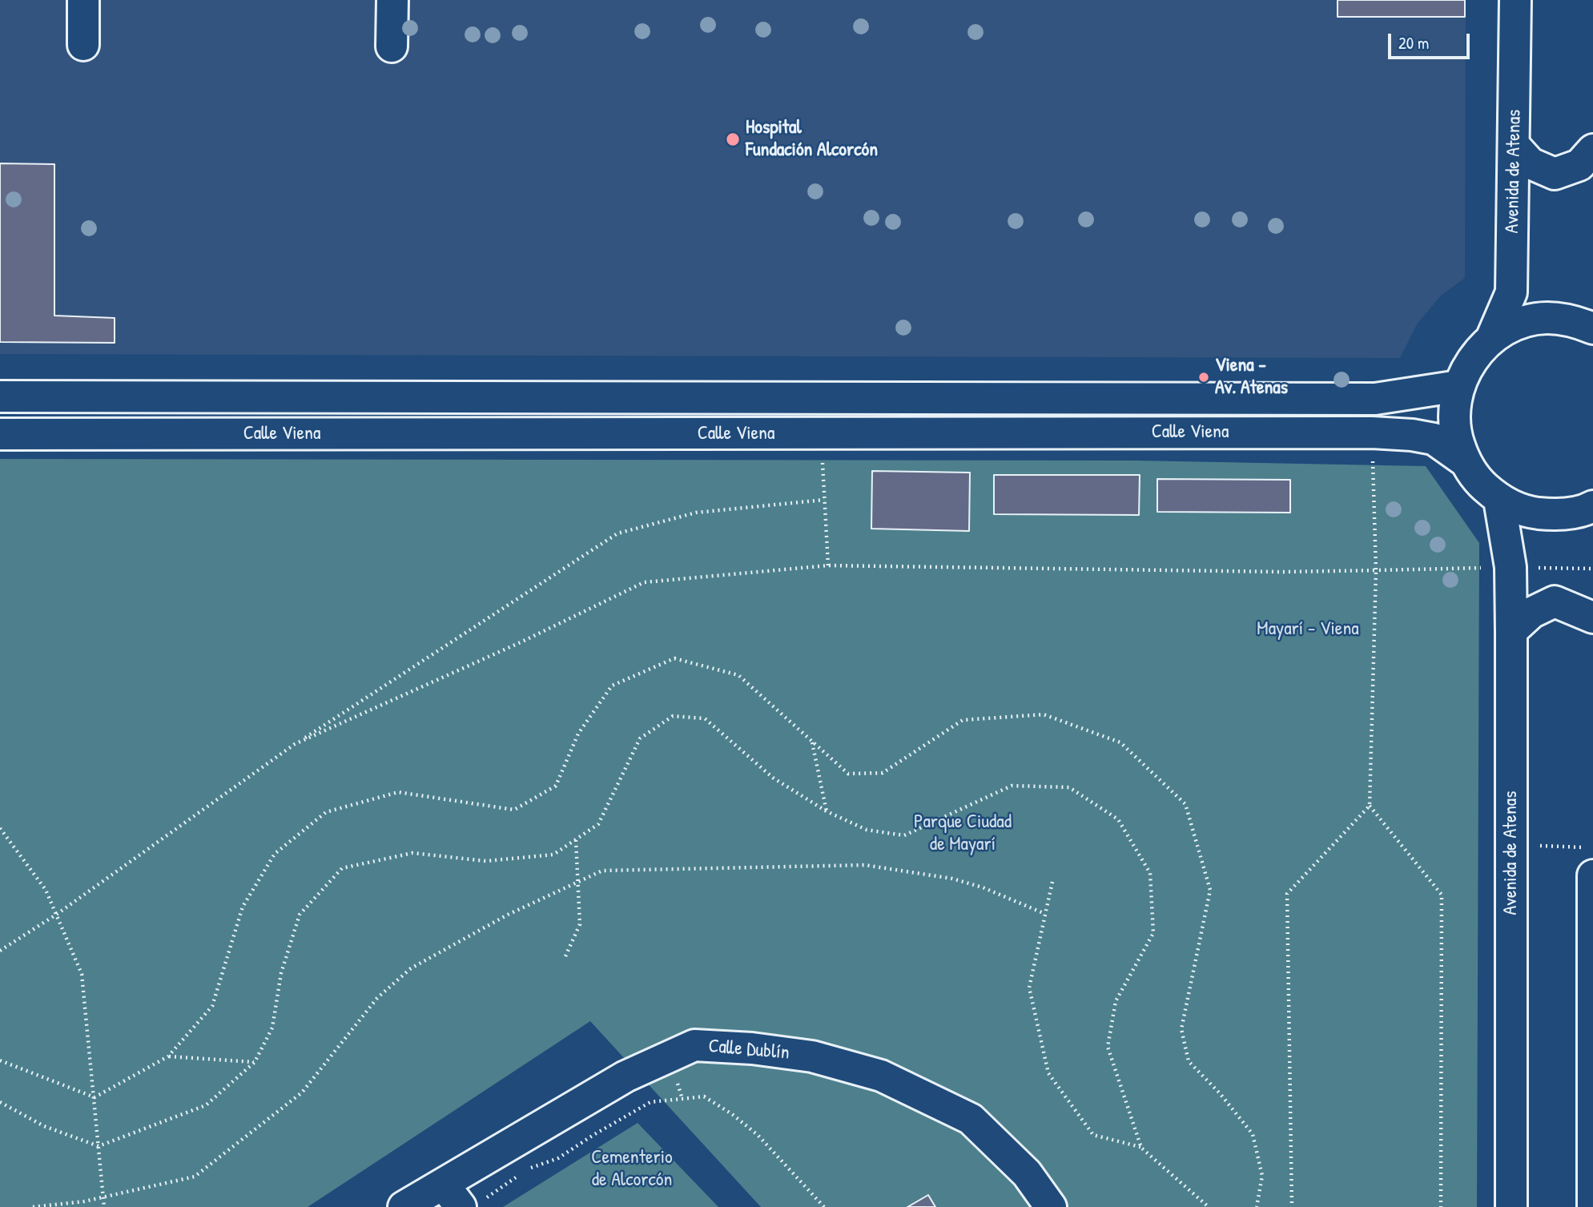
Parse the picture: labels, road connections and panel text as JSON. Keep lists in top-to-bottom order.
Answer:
{
  "streets": {
    "street": ["Avenida de Atenas", "Calle Viena", "Calle Dublín"]
  },
  "parks": ["Mayarí - Viena", "Parque Ciudad de Mayarí", "Cementerio de Alcorcón"],
  "places": ["Hospital Fundación Alcorcón", "Viena - Av. Atenas"],
  "scale_bar": "20 m"
}
